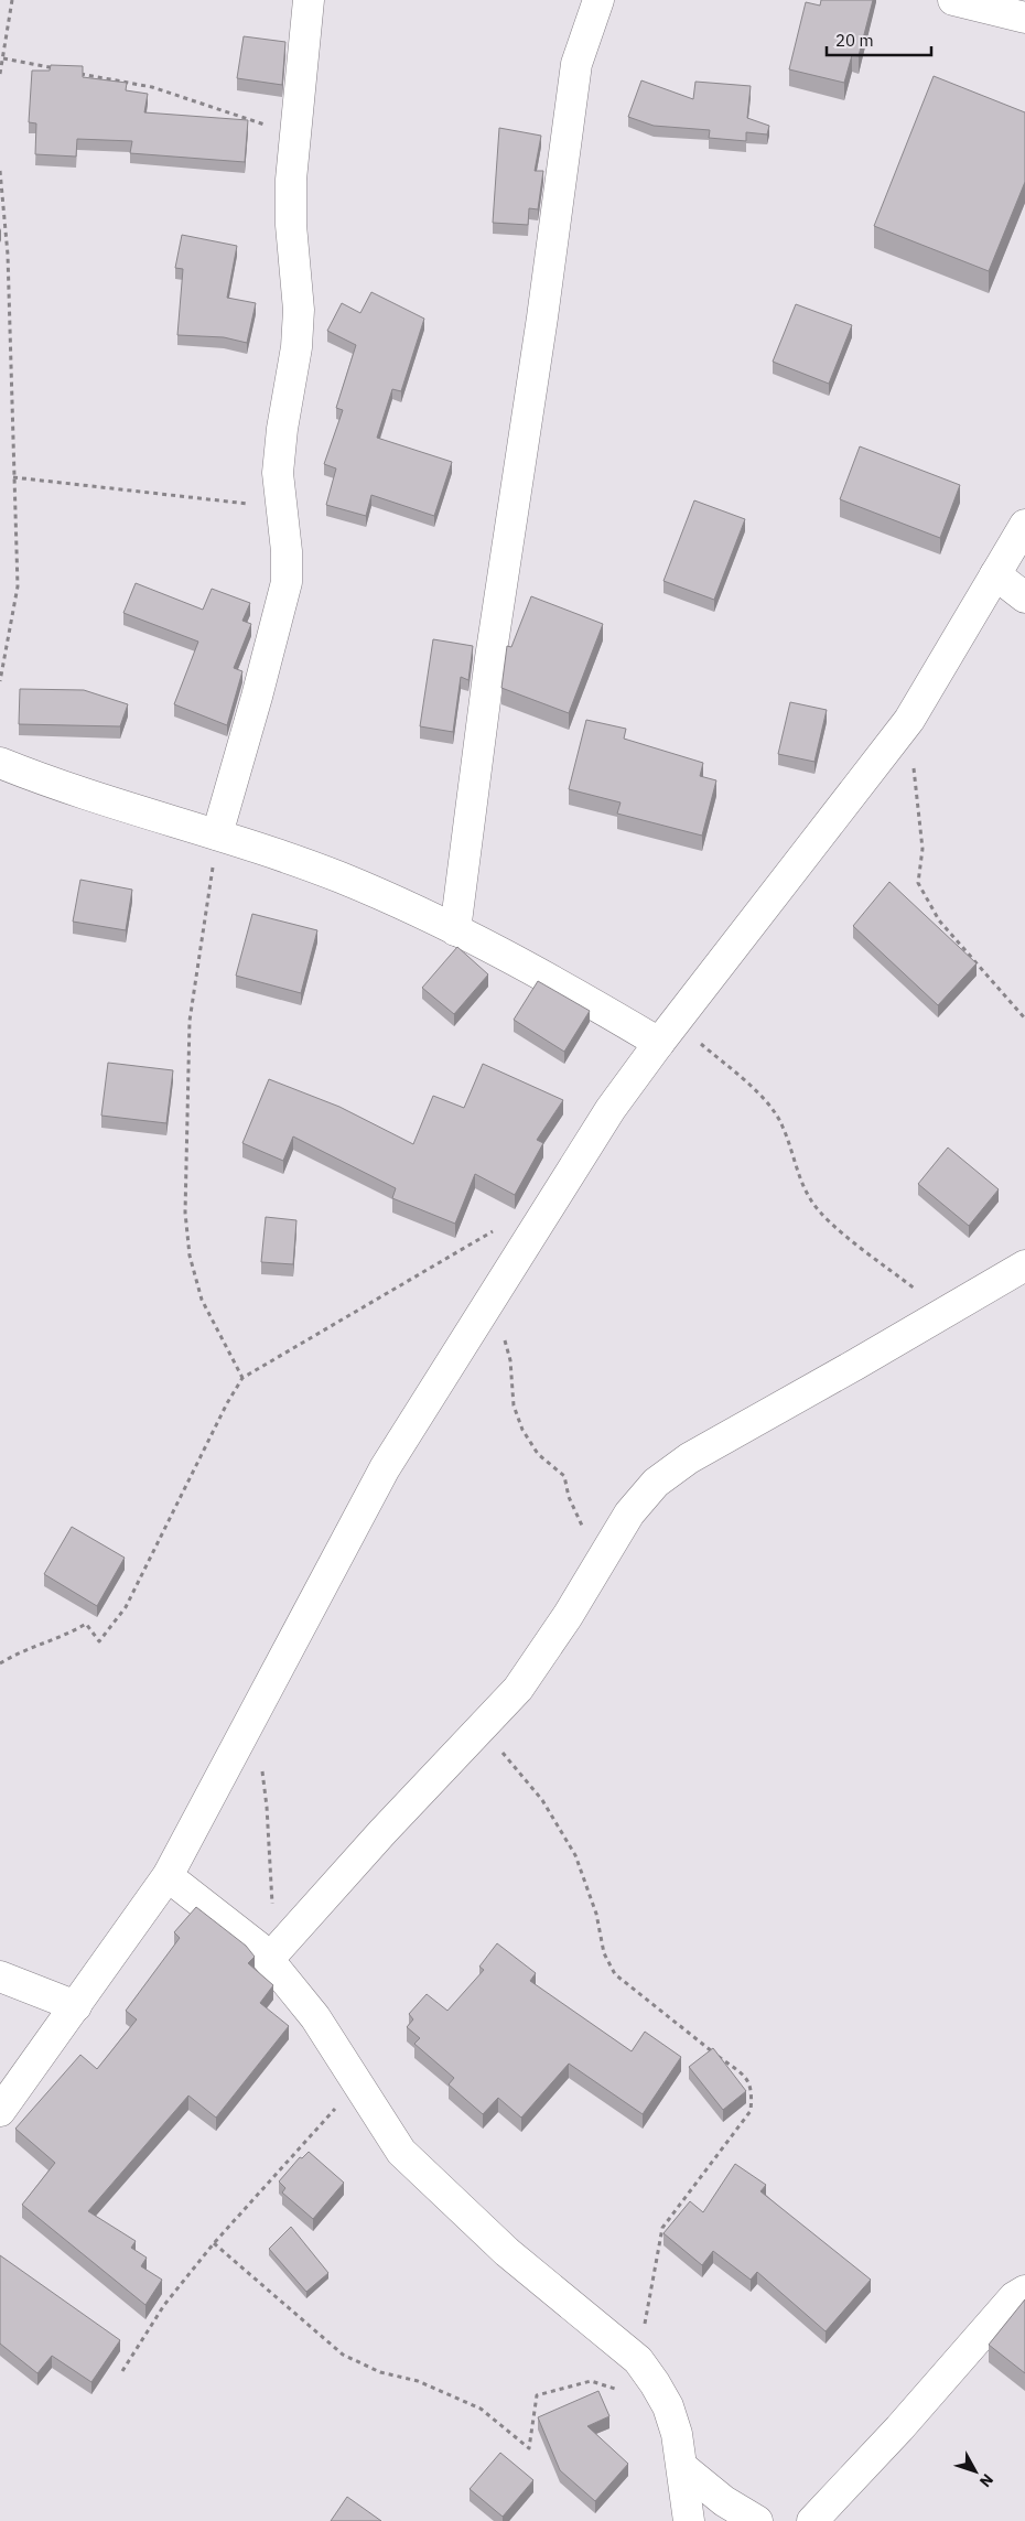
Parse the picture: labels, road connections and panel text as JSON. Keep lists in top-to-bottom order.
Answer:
{
  "scale_bar": "20 m",
  "north": "bottom right"
}
